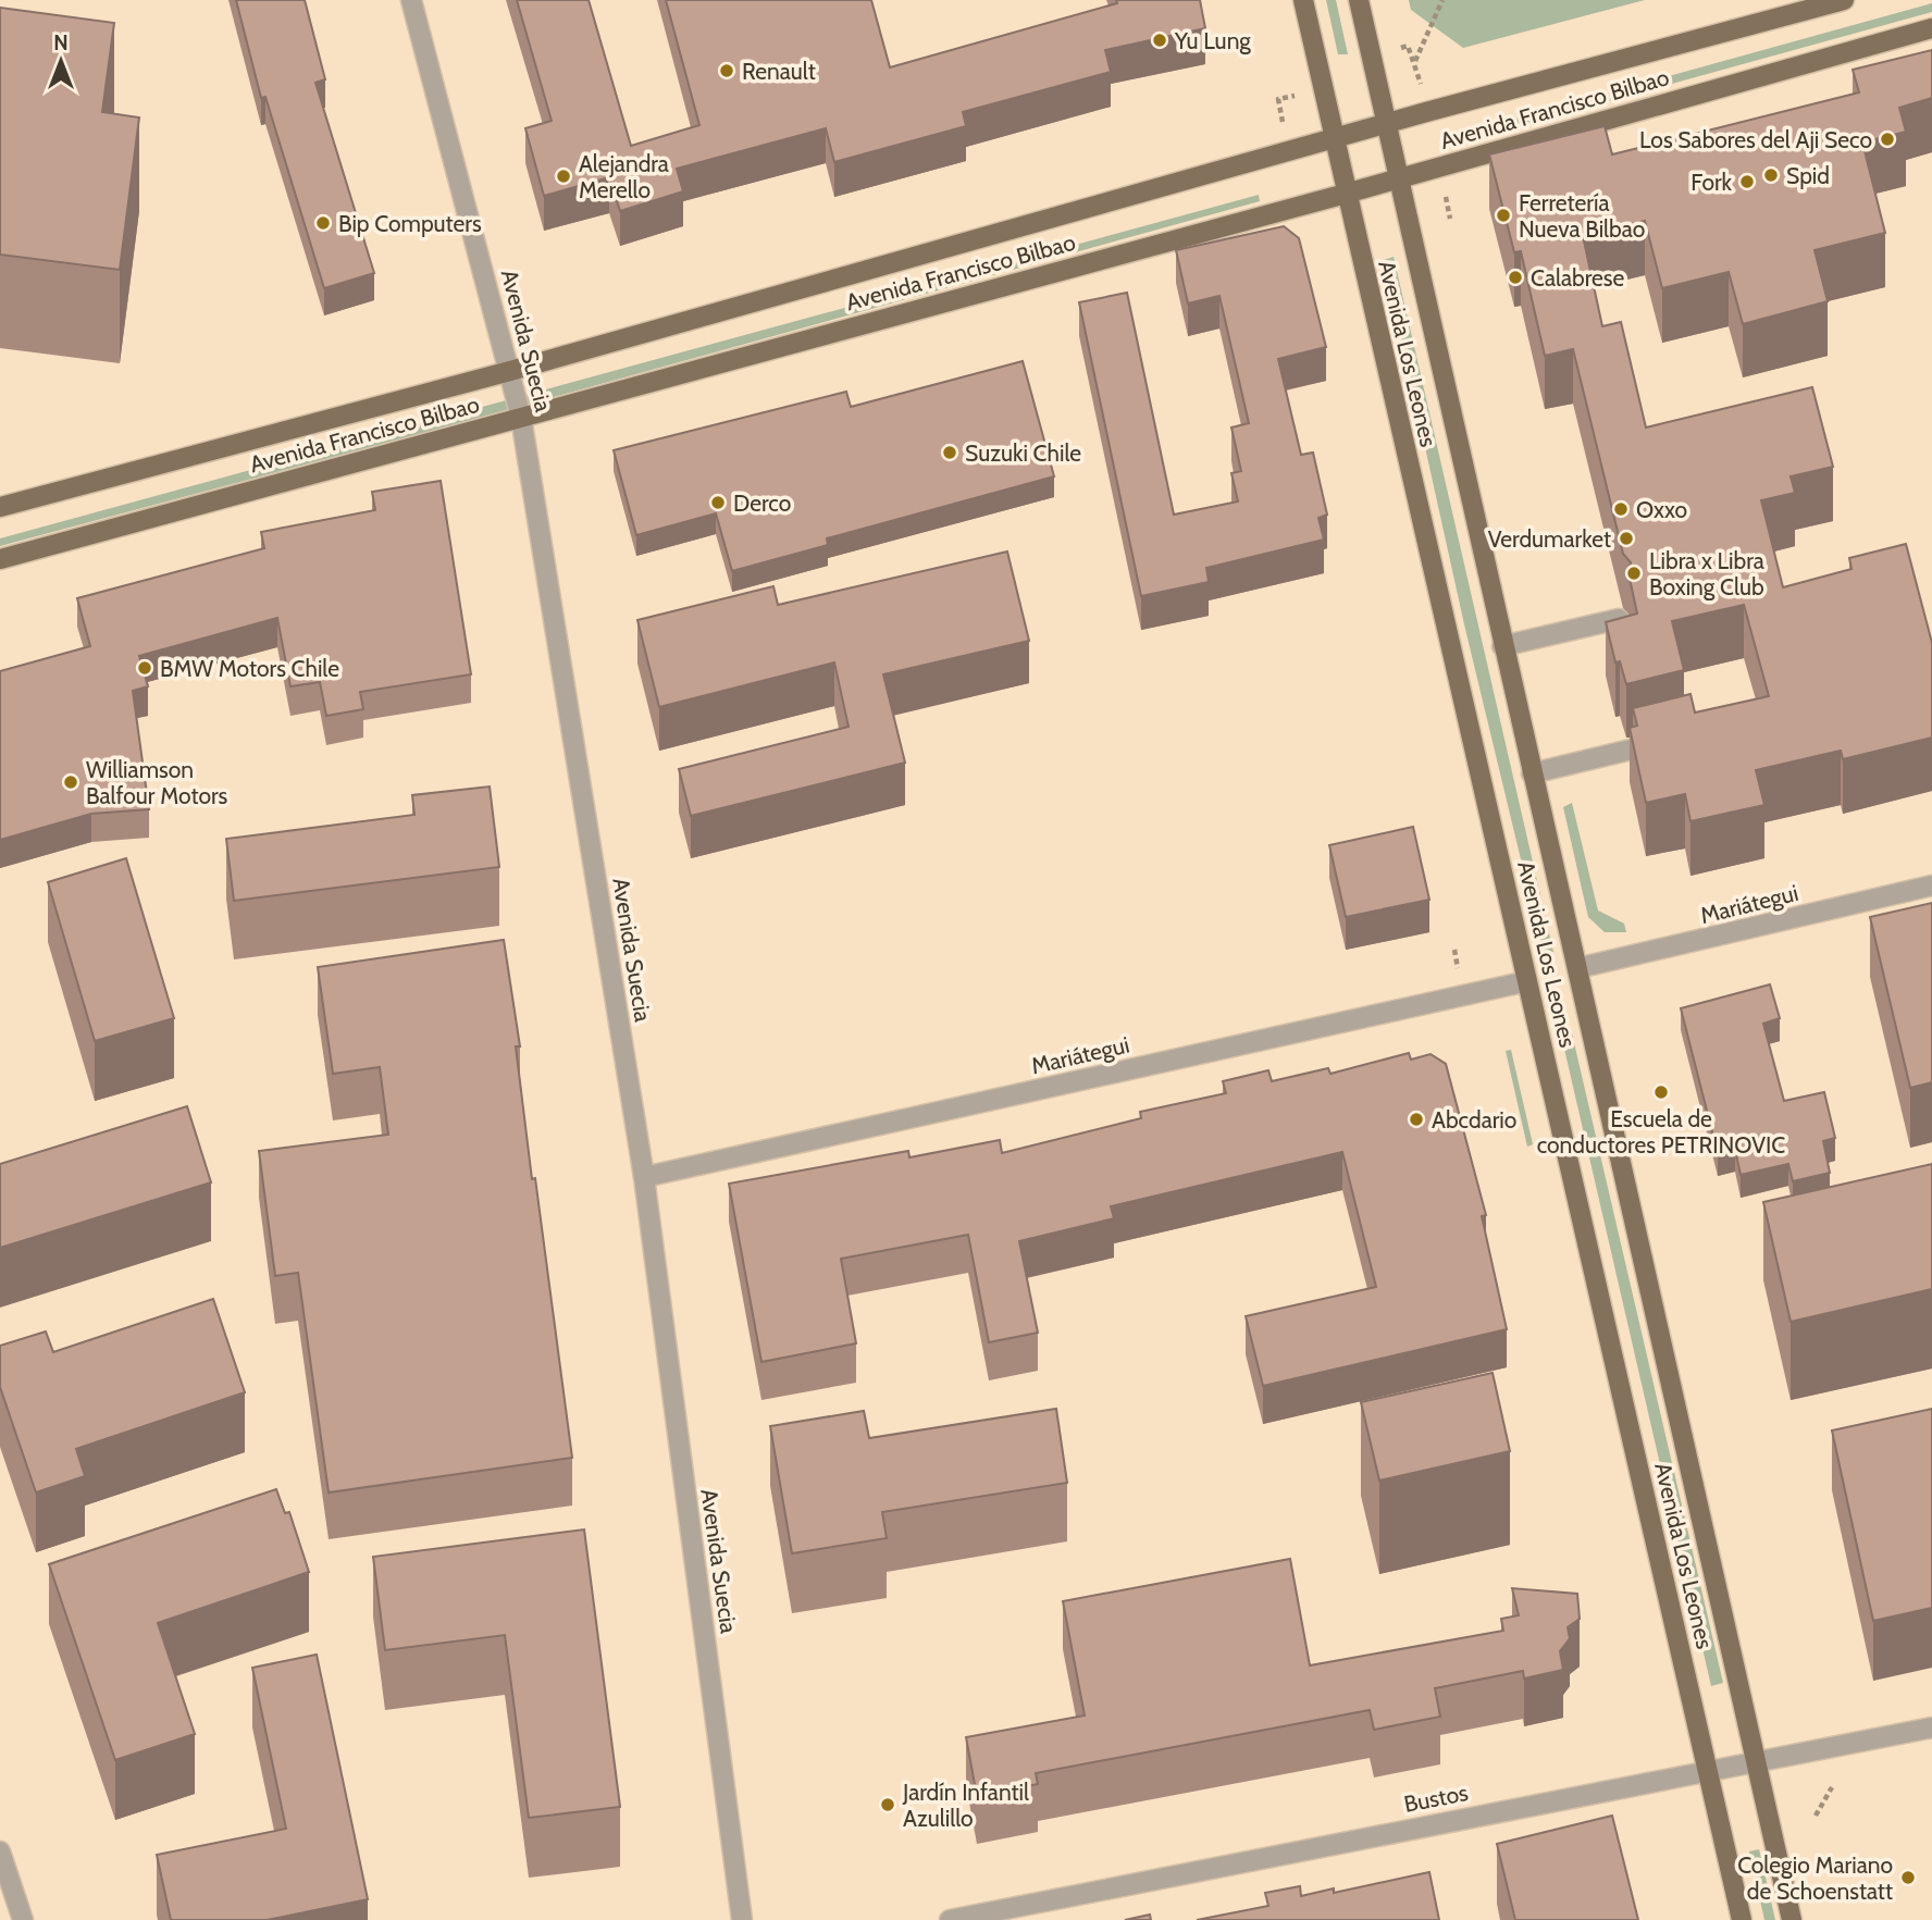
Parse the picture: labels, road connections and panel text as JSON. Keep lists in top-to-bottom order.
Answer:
{
  "streets": {
    "main road": ["Avenida Francisco Bilbao", "Avenida Los Leones"],
    "street": ["Avenida Suecia", "Mariátegui", "Bustos"]
  },
  "crossings": [
    ["Avenida Francisco Bilbao", "Avenida Suecia"],
    ["Avenida Francisco Bilbao", "Avenida Los Leones"],
    ["Avenida Suecia", "Mariátegui"],
    ["Avenida Los Leones", "Mariátegui"],
    ["Avenida Los Leones", "Bustos"]
  ],
  "places": [
    "Yu Lung",
    "Renault",
    "Los Sabores del Aji Seco",
    "Spid",
    "Alejandra Merello",
    "Fork",
    "Ferretería Nueva Bilbao",
    "Bip Computers",
    "Calabrese",
    "Suzuki Chile",
    "Derco",
    "Oxxo",
    "Verdumarket",
    "Libra x Libra Boxing Club",
    "BMW Motors Chile",
    "Williamson Balfour Motors",
    "Escuela de conductores PETRINOVIC",
    "Abcdario",
    "Jardín Infantil Azulillo",
    "Colegio Mariano de Schoenstatt"
  ],
  "north": "top"
}
